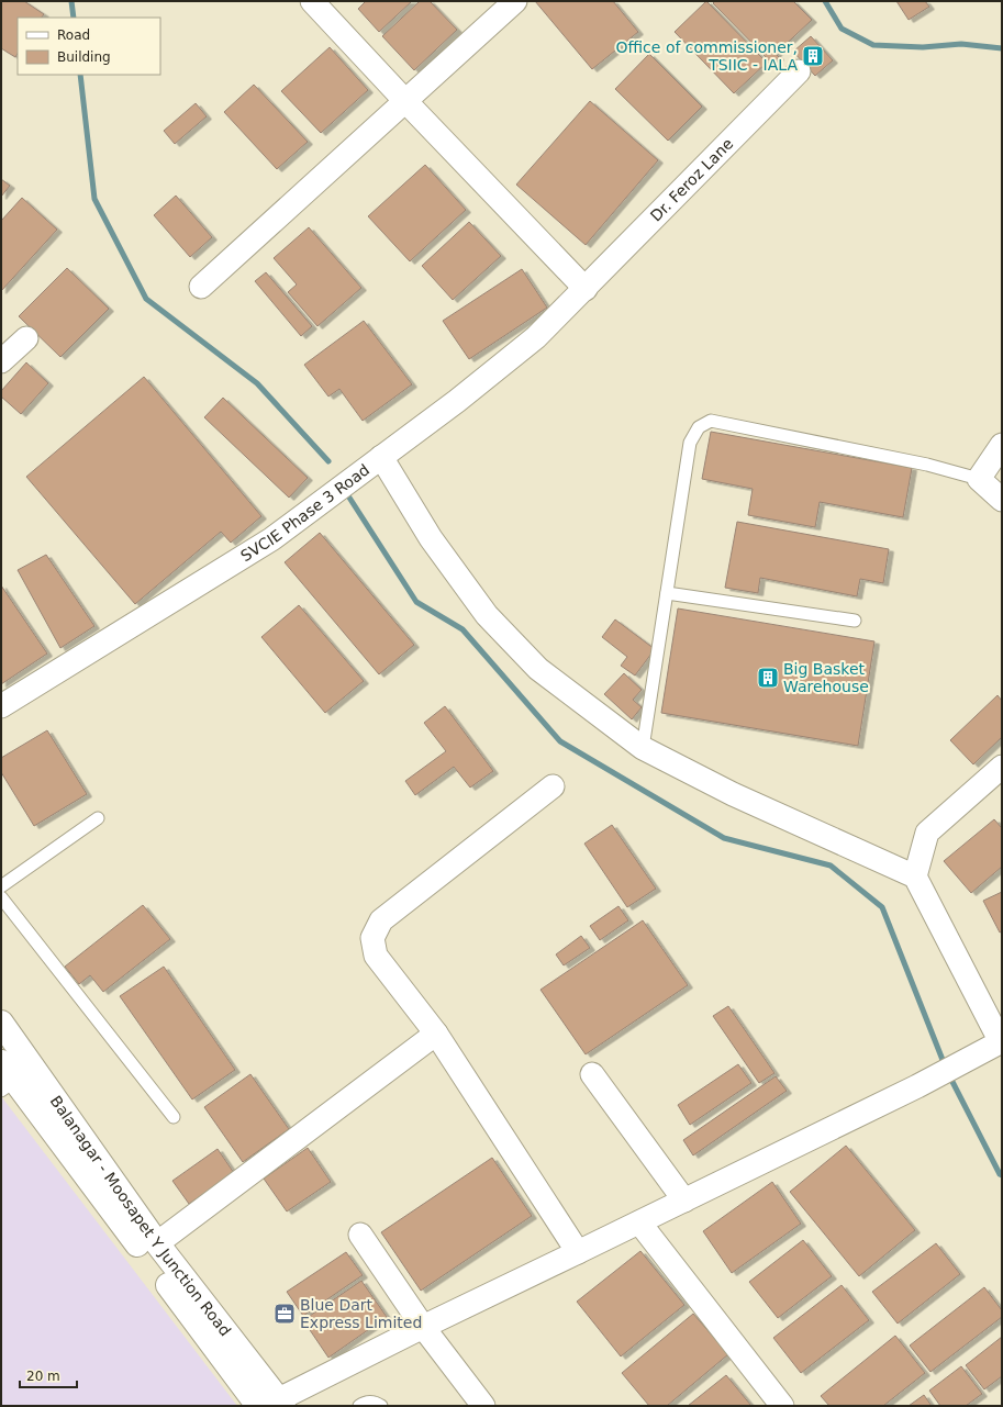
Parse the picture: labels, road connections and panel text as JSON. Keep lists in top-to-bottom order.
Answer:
{
  "streets": {
    "main road": ["Balanagar - Moosapet Y Junction Road"],
    "street": ["Dr. Feroz Lane", "SVCIE Phase 3 Road"]
  },
  "crossings": [
    ["Dr. Feroz Lane", "SVCIE Phase 3 Road"]
  ],
  "places": {
    "building": ["Office of commissioner, TSIIC - IALA", "Big Basket Warehouse"],
    "office": ["Blue Dart Express Limited"]
  },
  "legend": ["Road", "Building"],
  "scale_bar": "20 m"
}
